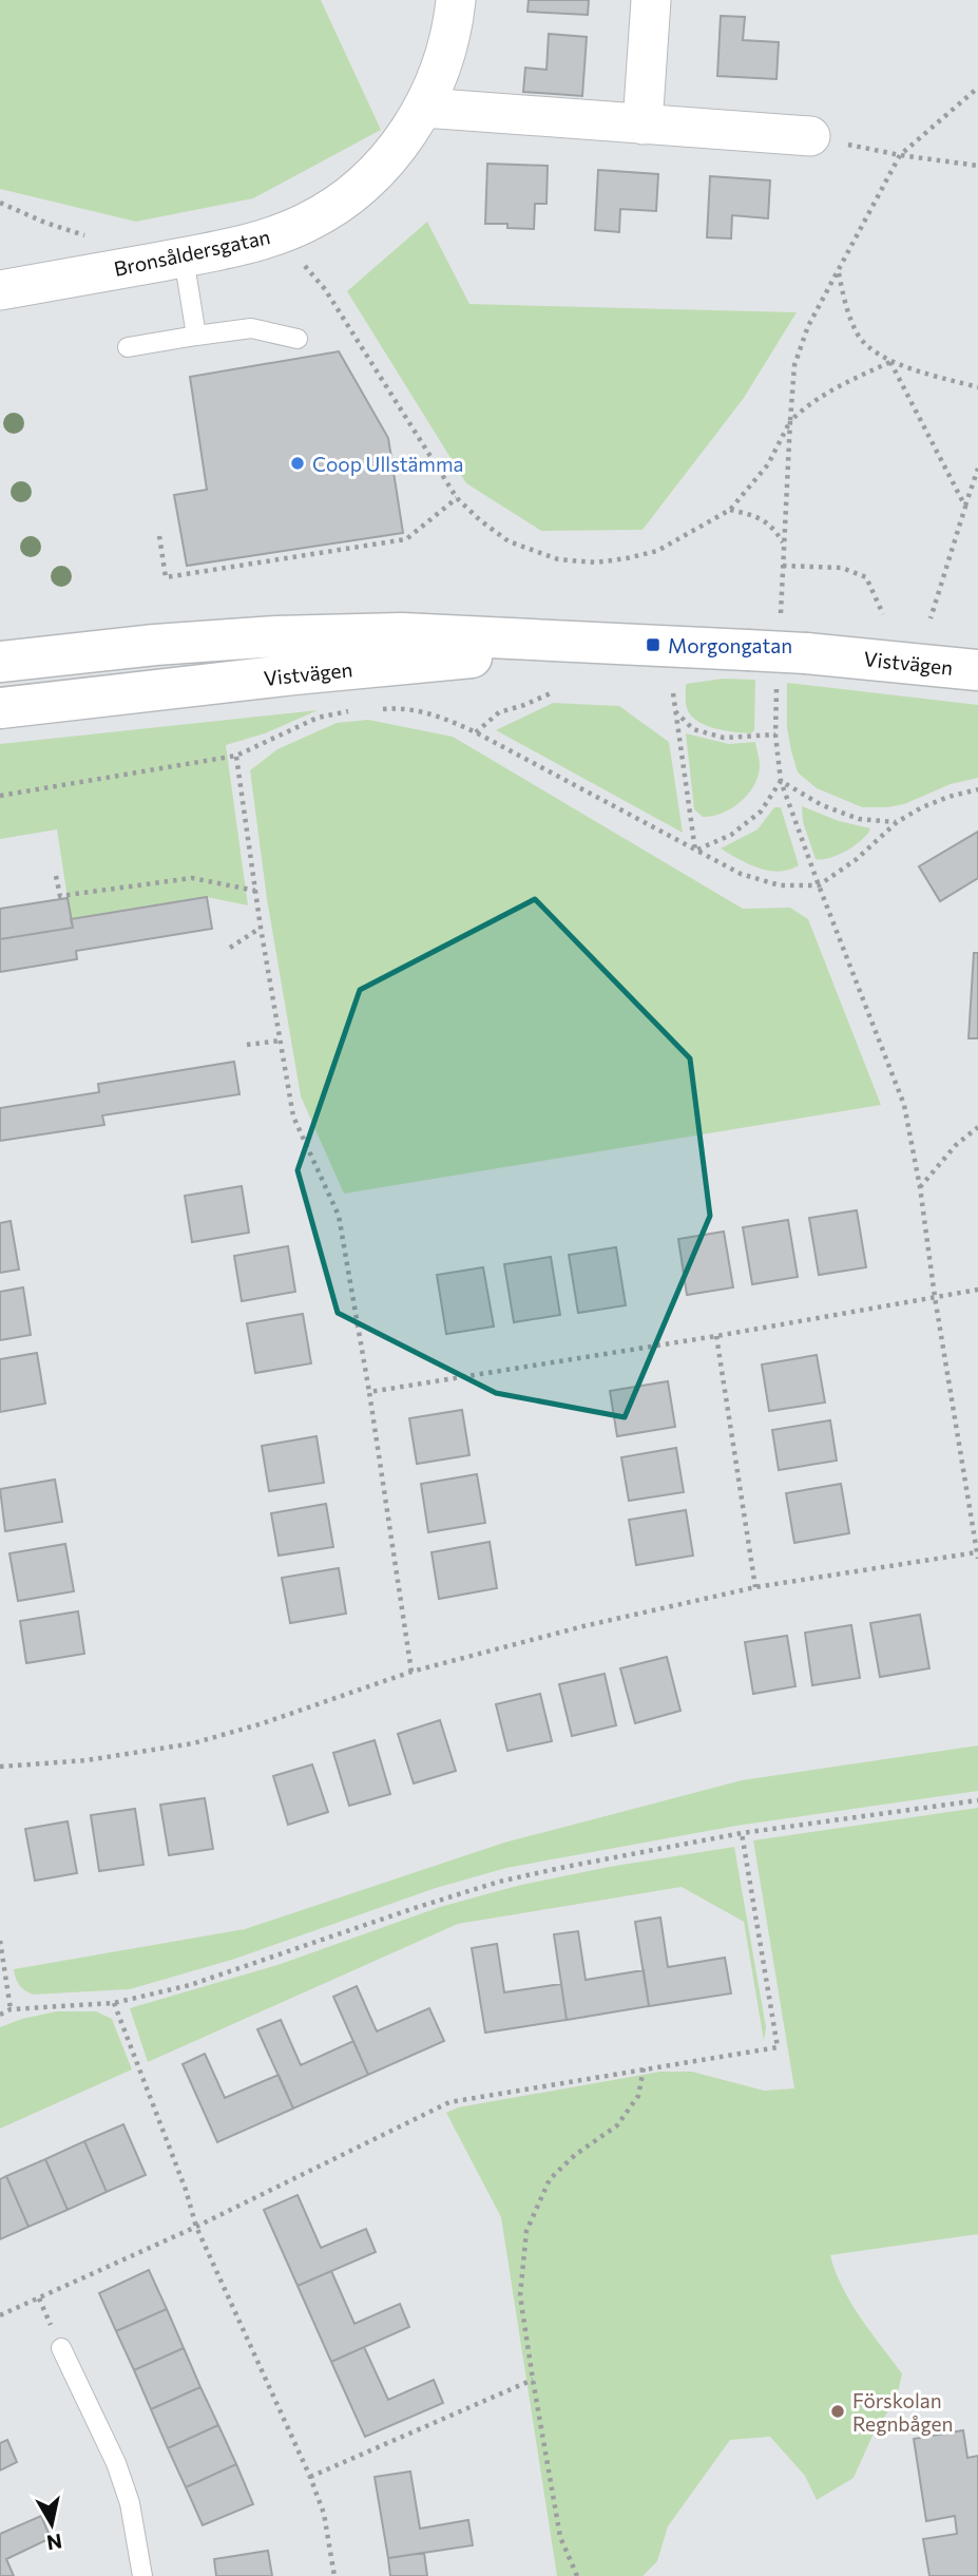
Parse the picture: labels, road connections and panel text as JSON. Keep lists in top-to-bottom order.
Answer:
{
  "streets": {
    "main road": ["Vistvägen"],
    "street": ["Bronsåldersgatan"]
  },
  "places": {
    "other": ["Coop Ullstämma", "Förskolan Regnbågen"],
    "transit": ["Morgongatan"]
  },
  "north": "bottom"
}
